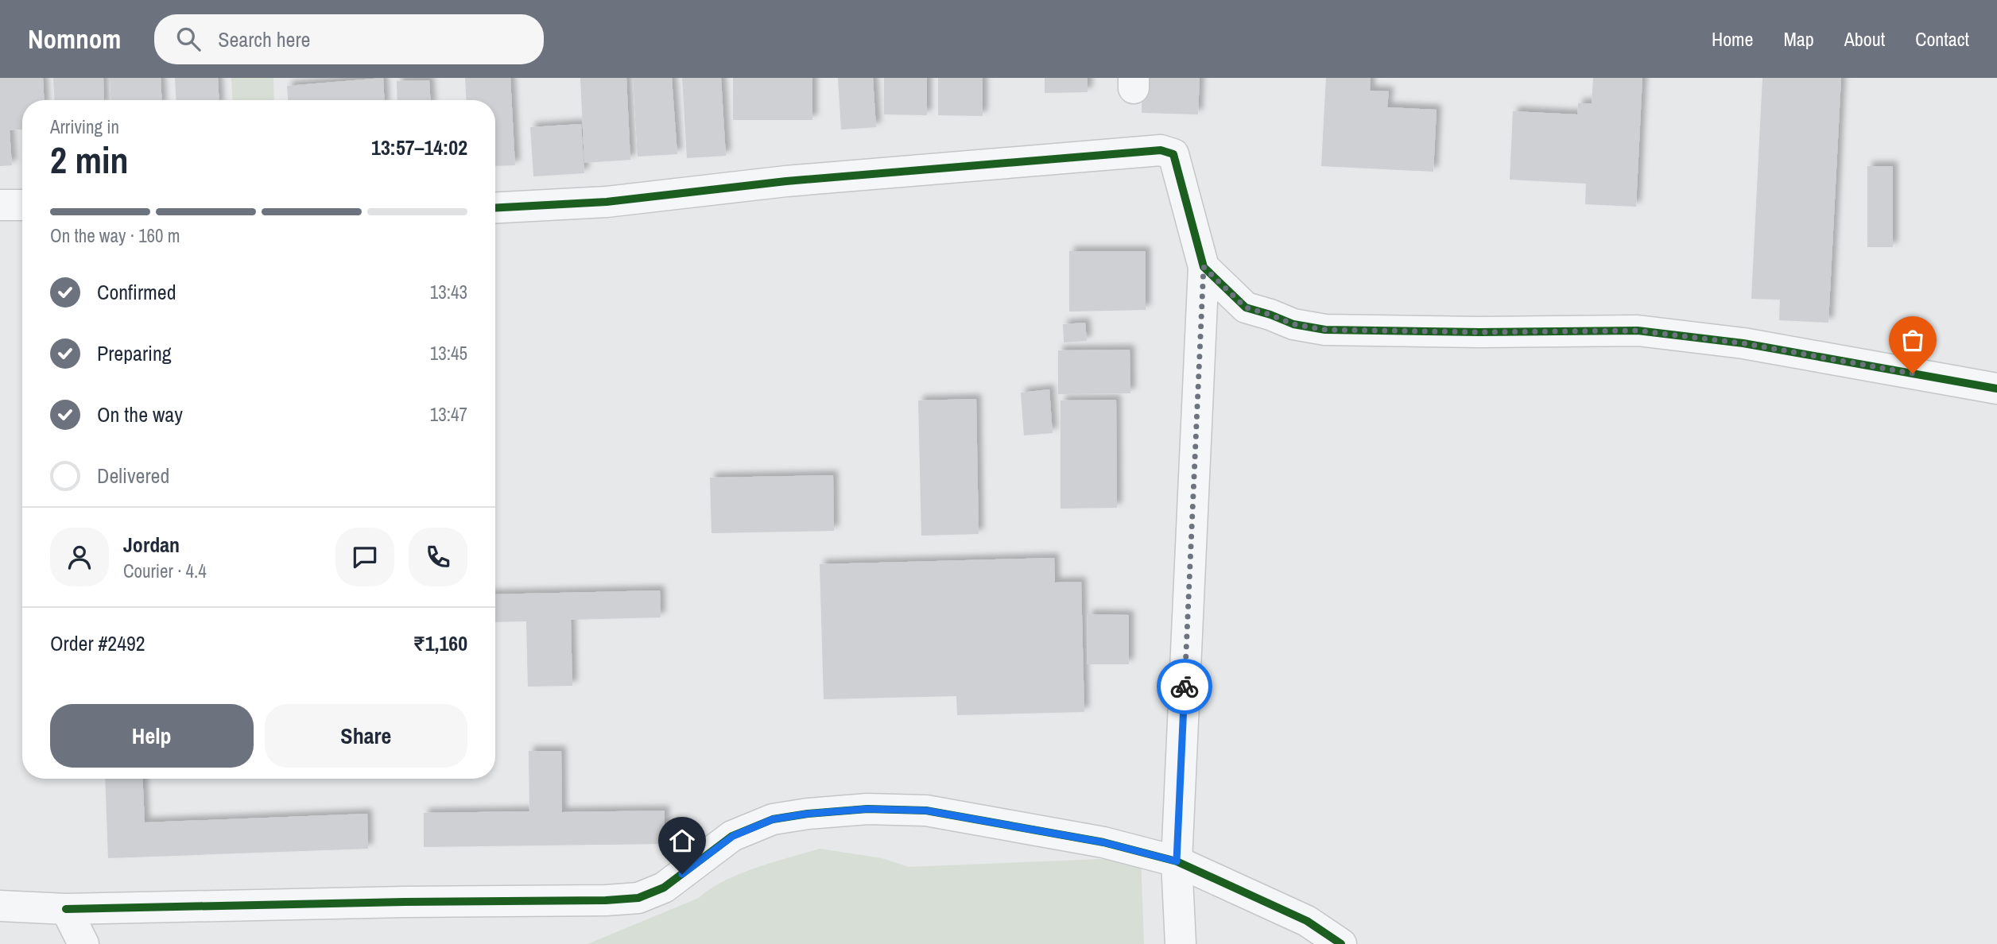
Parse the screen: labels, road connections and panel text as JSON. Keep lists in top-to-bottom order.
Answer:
{
  "page": {
    "header": "Nomnom",
    "search": "Search here",
    "nav": [
      "Home",
      "Map",
      "About",
      "Contact"
    ],
    "heading": ["2 min", "Arriving in", "13:57–14:02"],
    "panel": [
      "Jordan",
      "Courier · 4.4",
      "Order #2492",
      "₹1,160"
    ],
    "bar": "On the way · 160 m",
    "list": [
      ["Confirmed", "13:43"],
      ["Preparing", "13:45"],
      ["On the way", "13:47"],
      "Delivered"
    ],
    "buttons": ["Help", "Share"]
  }
}
